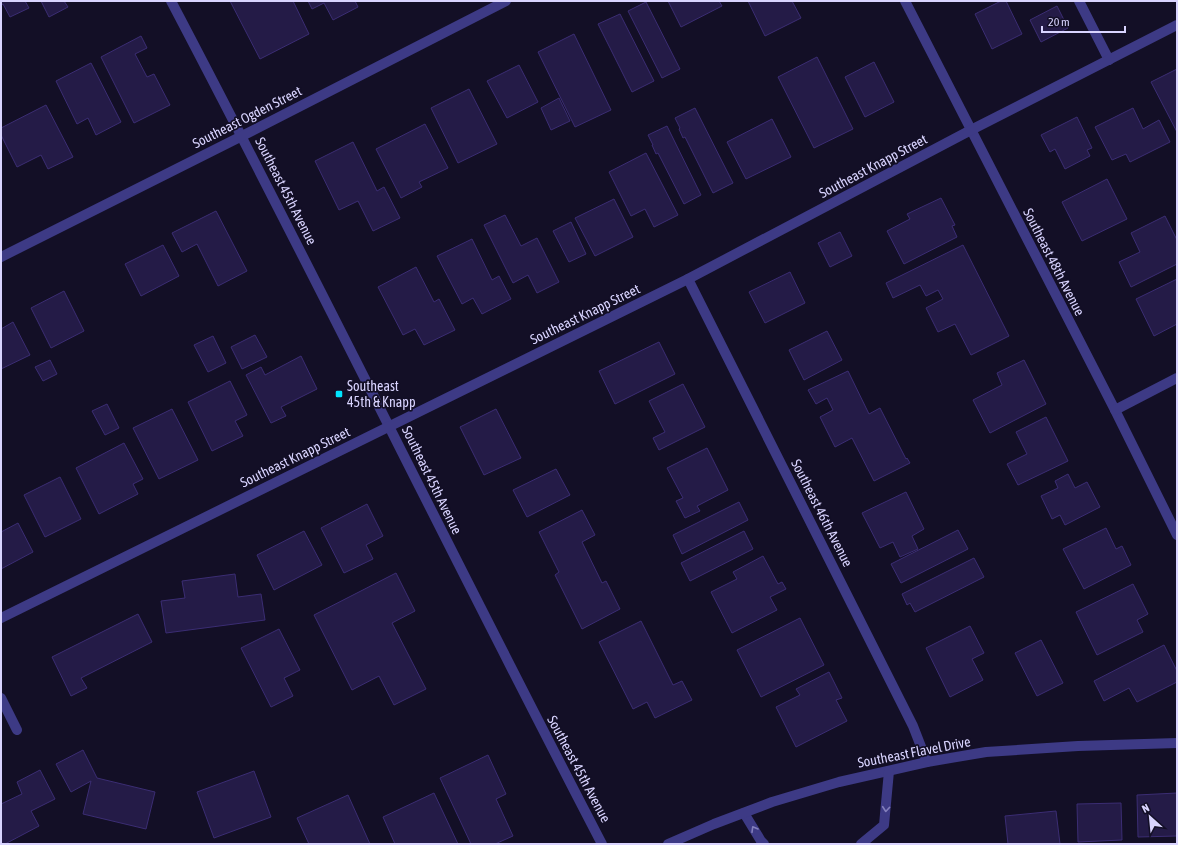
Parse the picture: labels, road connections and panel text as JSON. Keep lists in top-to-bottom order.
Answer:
{
  "streets": {
    "street": [
      "Southeast Ogden Street",
      "Southeast Knapp Street",
      "Southeast 45th Avenue",
      "Southeast 48th Avenue",
      "Southeast 46th Avenue",
      "Southeast Flavel Drive"
    ]
  },
  "crossings": [
    ["Southeast Ogden Street", "Southeast 45th Avenue"],
    ["Southeast Knapp Street", "Southeast 45th Avenue"],
    ["Southeast Knapp Street", "Southeast 48th Avenue"],
    ["Southeast Knapp Street", "Southeast 46th Avenue"],
    ["Southeast 46th Avenue", "Southeast Flavel Drive"]
  ],
  "places": {
    "transit": ["Southeast 45th & Knapp"]
  },
  "scale_bar": "20 m",
  "north": "top left"
}
